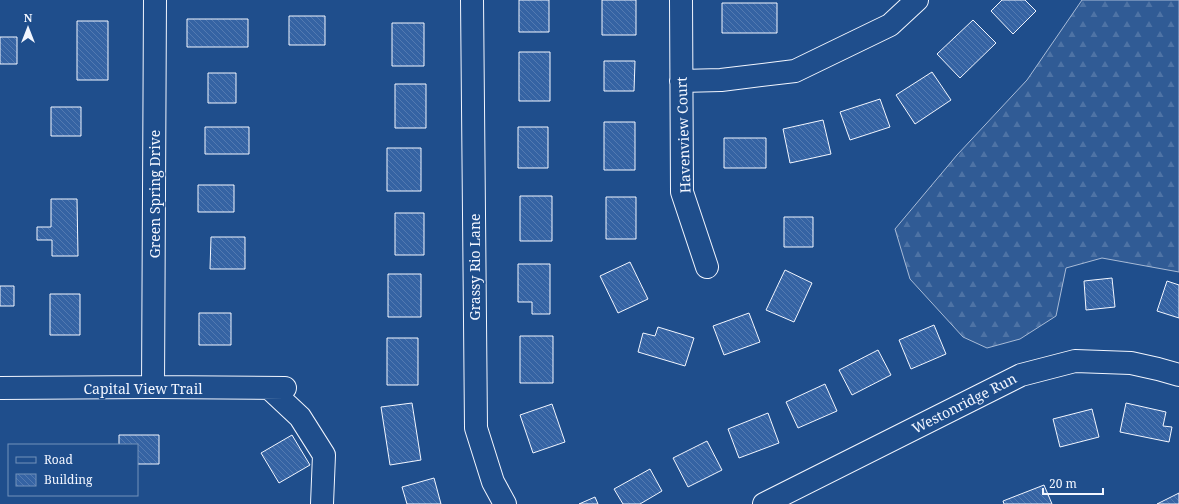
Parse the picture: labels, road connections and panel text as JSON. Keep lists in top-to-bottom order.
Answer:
{
  "streets": {
    "street": [
      "Havenview Court",
      "Green Spring Drive",
      "Grassy Rio Lane",
      "Capital View Trail",
      "Westonridge Run"
    ]
  },
  "crossings": [
    ["Green Spring Drive", "Capital View Trail"]
  ],
  "legend": ["Road", "Building"],
  "scale_bar": "20 m",
  "north": "top"
}
